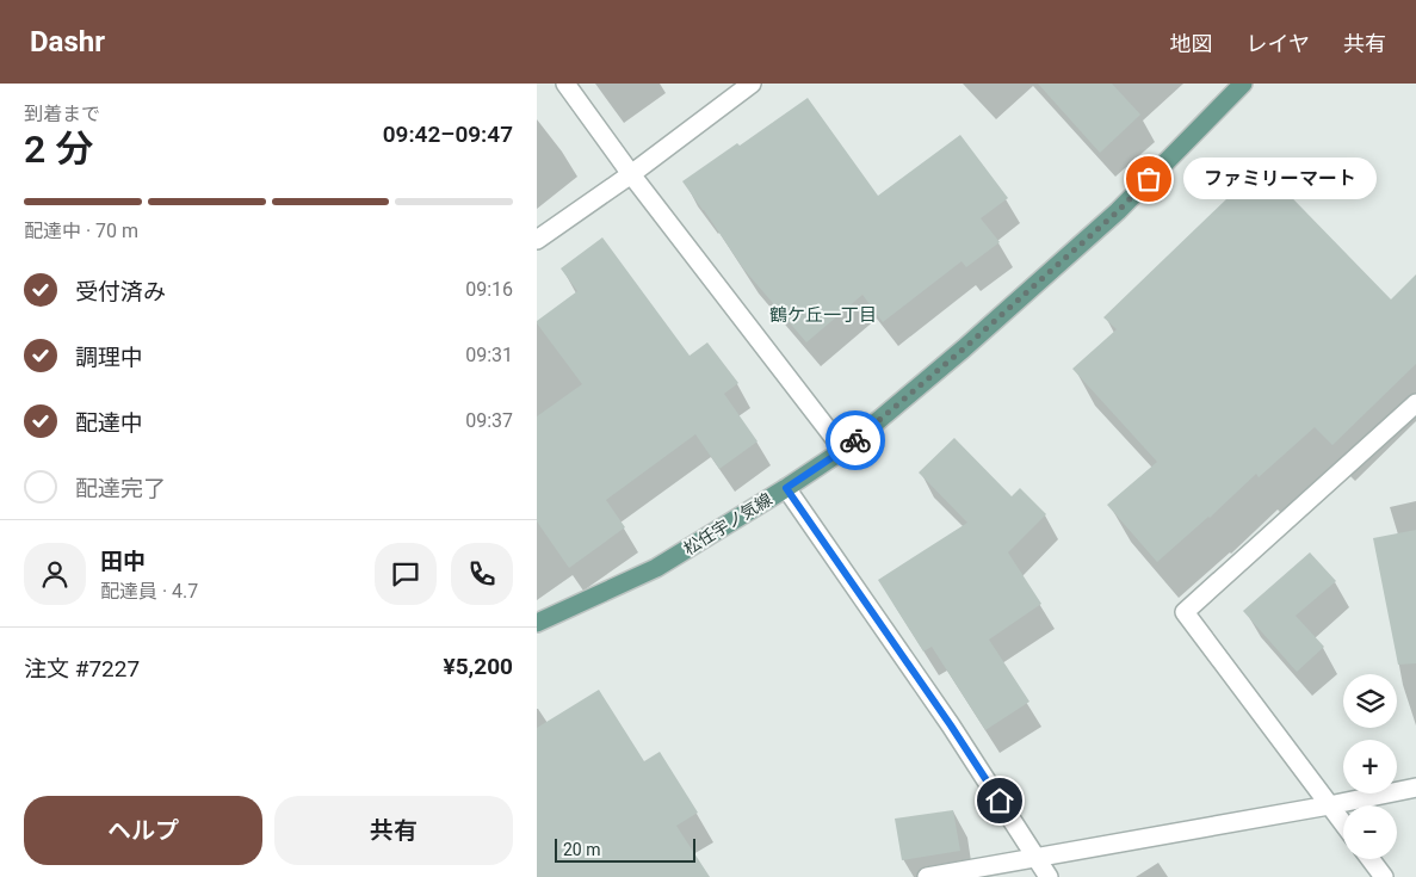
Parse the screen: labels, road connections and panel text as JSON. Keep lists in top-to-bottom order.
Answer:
{
  "streets": {
    "main road": ["松任宇ノ気線"]
  },
  "districts": ["鶴ケ丘一丁目"],
  "places": ["ファミリーマート"],
  "scale_bar": "20 m",
  "page": {
    "header": "Dashr",
    "nav": ["地図", "レイヤ", "共有"],
    "heading": ["2 分", "到着まで", "09:42–09:47"],
    "panel": [
      "田中",
      "配達員 · 4.7",
      "注文 #7227",
      "¥5,200"
    ],
    "bubble": "ファミリーマート",
    "bar": "配達中 · 70 m",
    "list": [
      ["受付済み", "09:16"],
      ["調理中", "09:31"],
      ["配達中", "09:37"],
      "配達完了"
    ],
    "map_buttons": ["+", "−"],
    "buttons": ["ヘルプ", "共有"],
    "scale": "20 m"
  }
}
